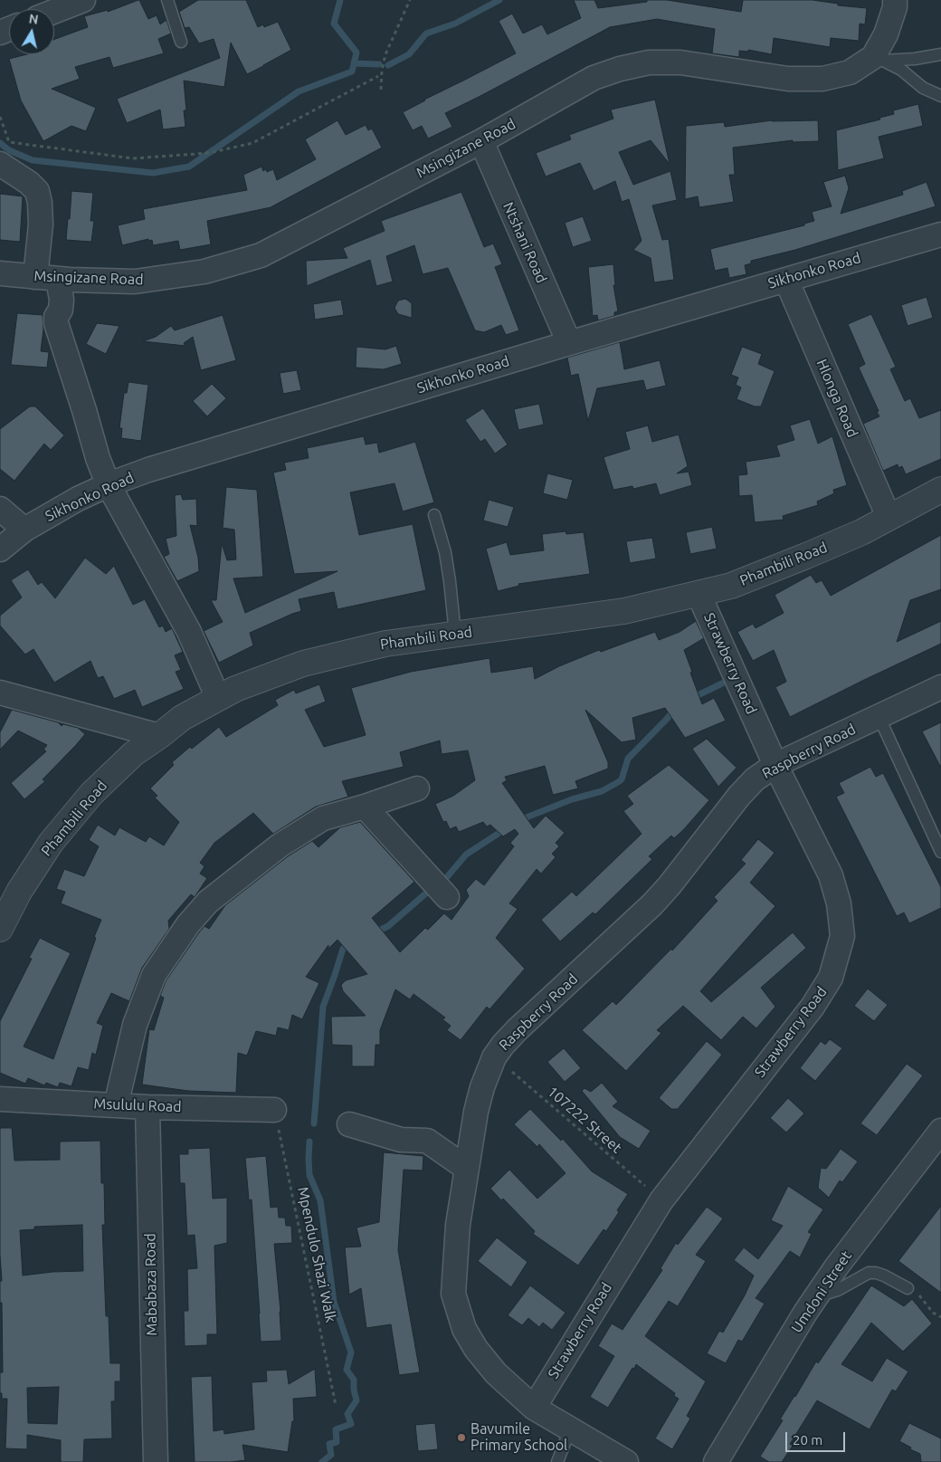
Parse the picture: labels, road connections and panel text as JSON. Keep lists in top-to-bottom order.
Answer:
{
  "streets": {
    "street": [
      "Msingizane Road",
      "Ntshani Road",
      "Sikhonko Road",
      "Hlonga Road",
      "Phambili Road",
      "Strawberry Road",
      "Raspberry Road",
      "Msululu Road",
      "Mababaza Road",
      "Umdoni Street"
    ],
    "path": ["107222 Street", "Mpendulo Shazi Walk"]
  },
  "crossings": [
    ["Msingizane Road", "Ntshani Road"],
    ["Ntshani Road", "Sikhonko Road"],
    ["Sikhonko Road", "Hlonga Road"],
    ["Hlonga Road", "Phambili Road"],
    ["Phambili Road", "Strawberry Road"],
    ["Strawberry Road", "Raspberry Road"],
    ["Strawberry Road", "107222 Street"],
    ["Raspberry Road", "107222 Street"],
    ["Msululu Road", "Mpendulo Shazi Walk"],
    ["Msululu Road", "Mababaza Road"]
  ],
  "places": ["Bavumile Primary School"],
  "scale_bar": "20 m",
  "north": "top"
}
